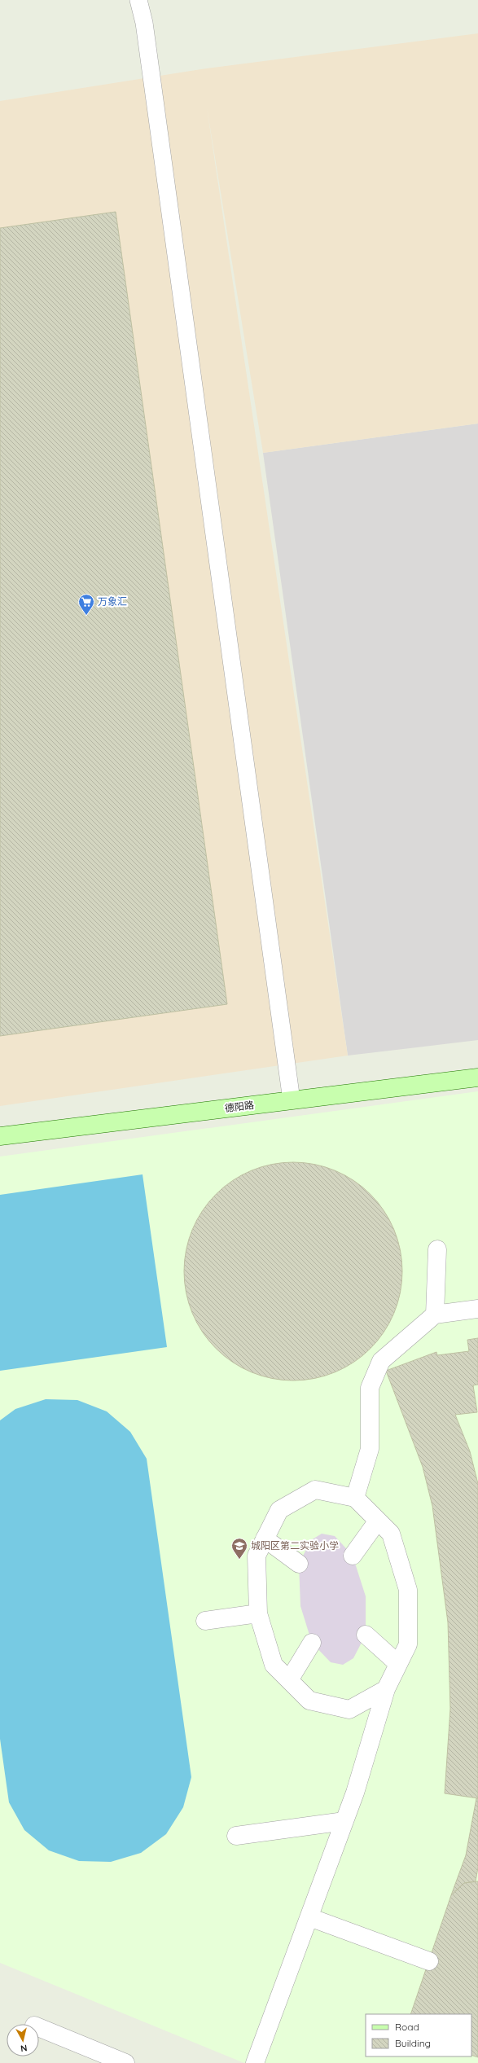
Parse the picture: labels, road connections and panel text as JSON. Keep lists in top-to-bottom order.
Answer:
{
  "streets": {
    "street": ["德阳路"]
  },
  "places": {
    "supermarket": ["万象汇"],
    "school or university": ["城阳区第二实验小学"]
  },
  "legend": ["Road", "Building"],
  "north": "bottom"
}
